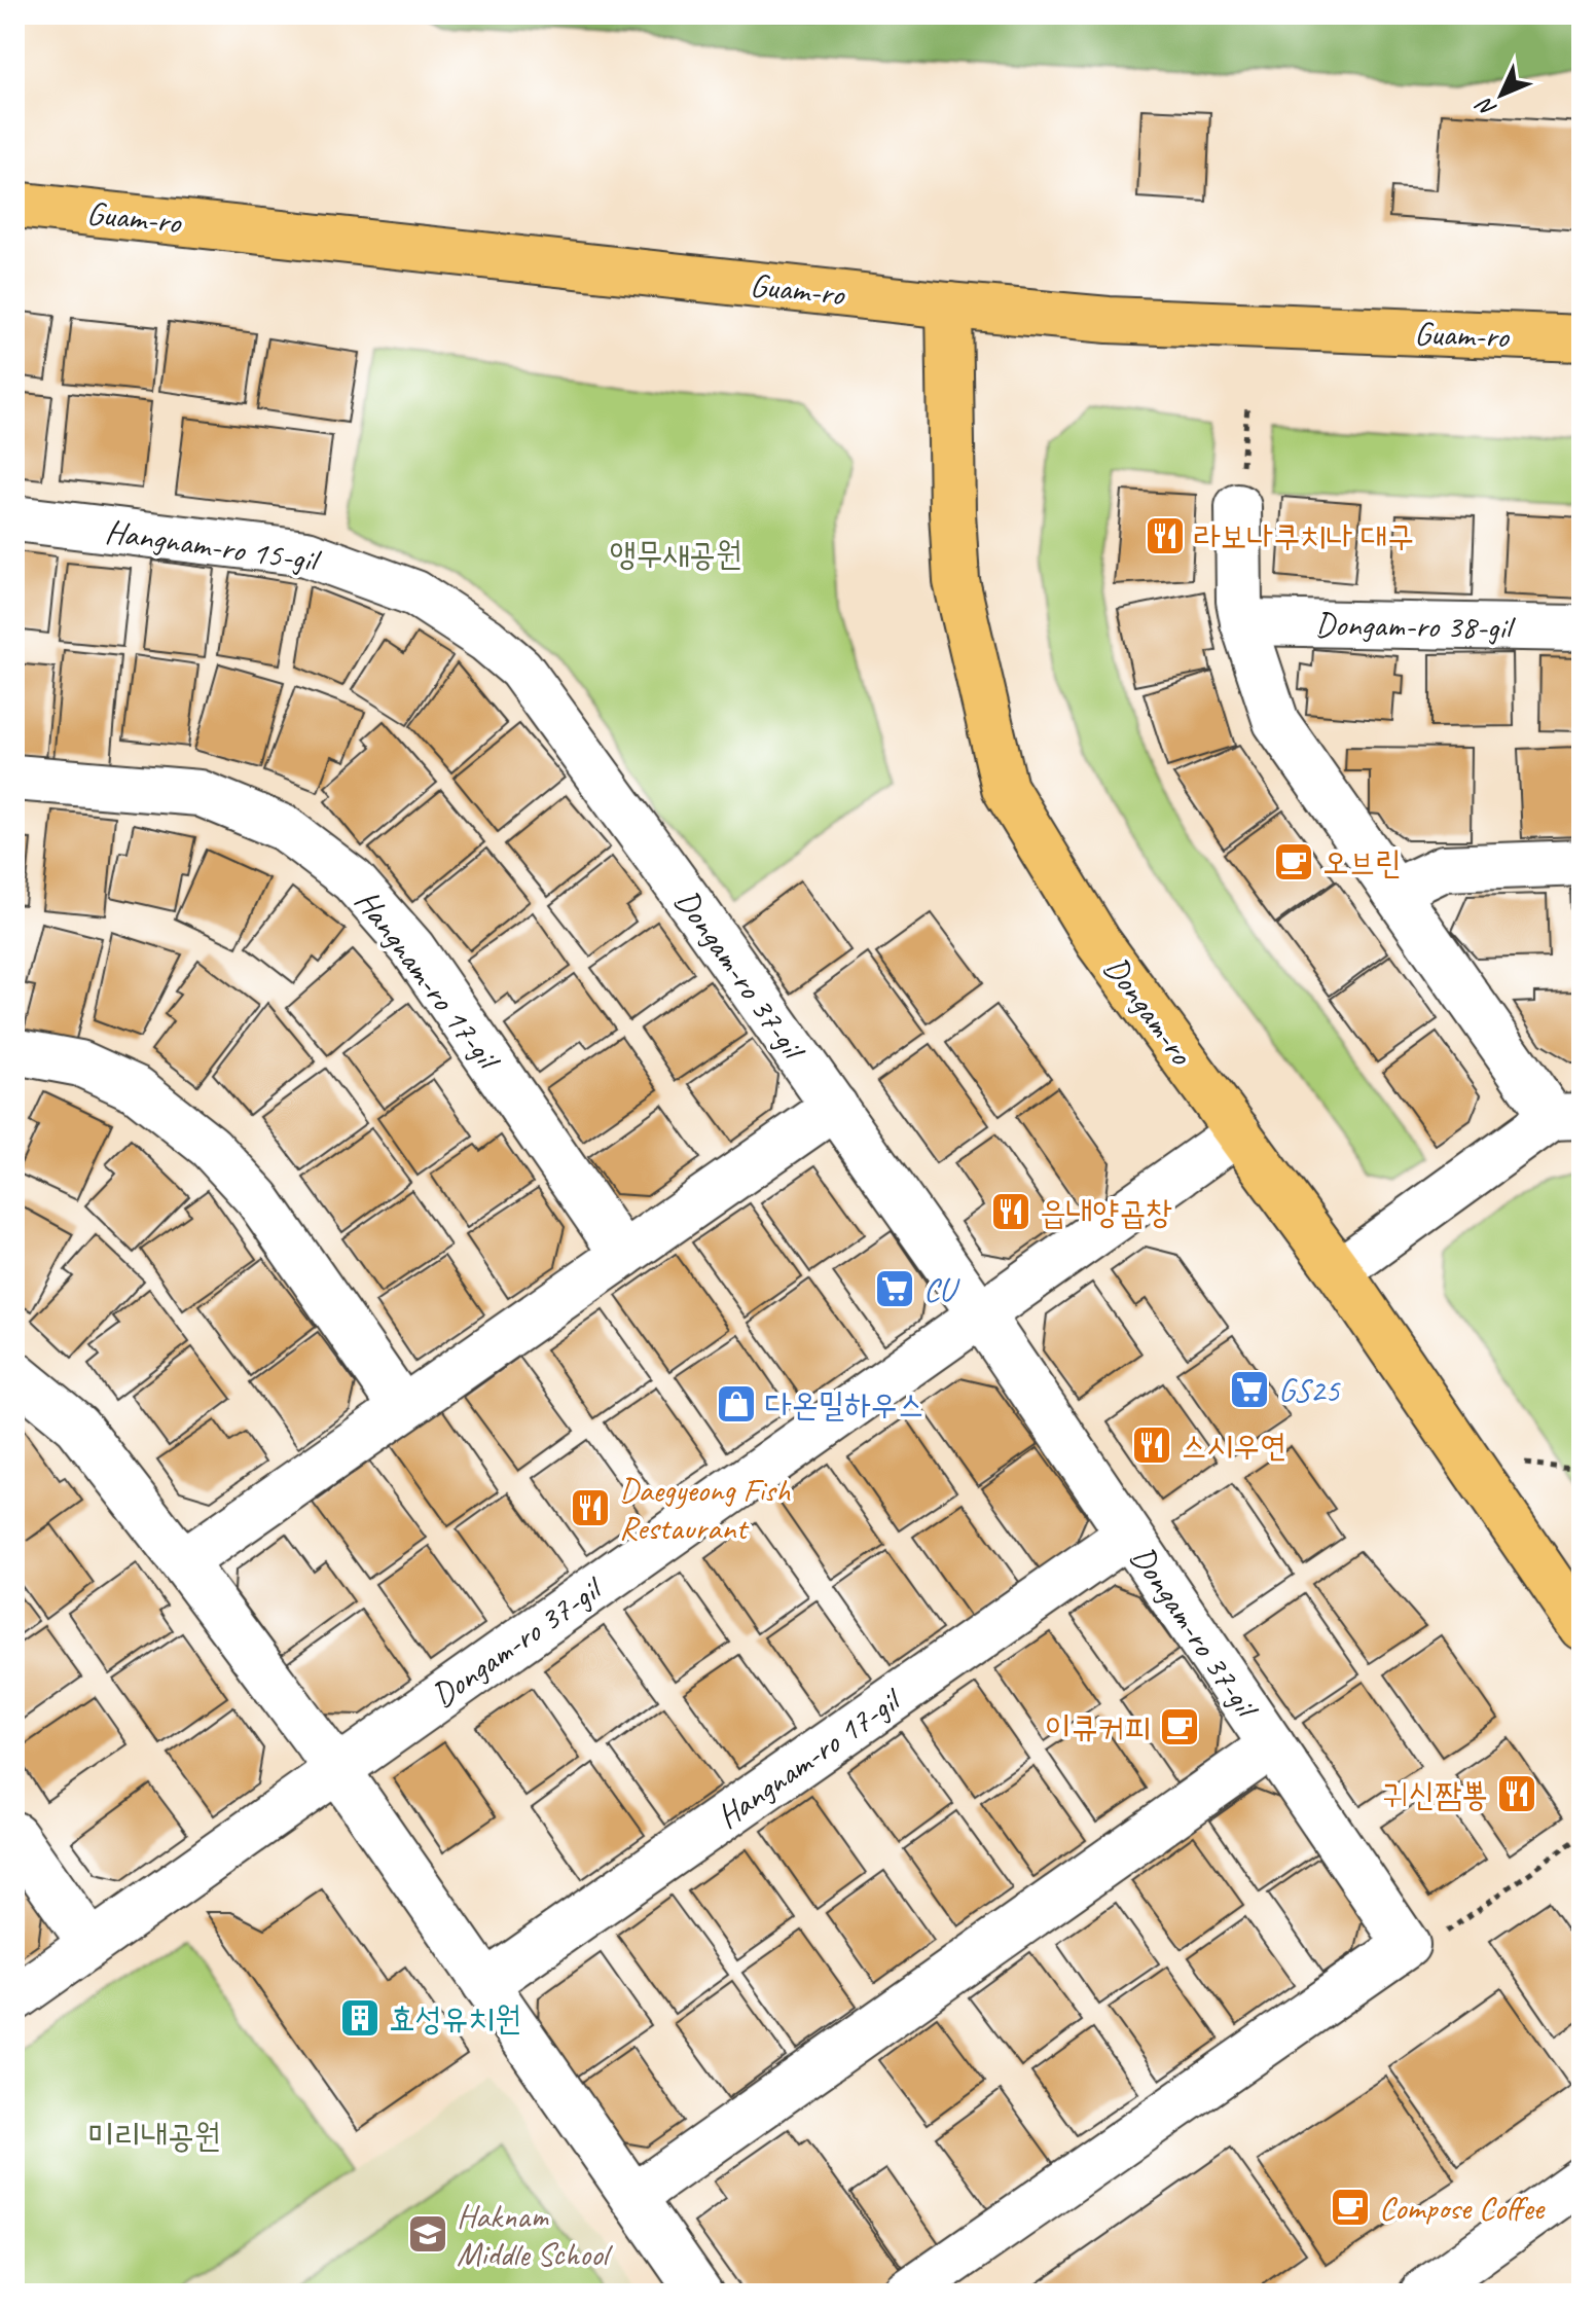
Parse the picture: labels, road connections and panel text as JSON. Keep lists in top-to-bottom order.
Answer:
{
  "streets": {
    "main road": ["Guam-ro", "Dongam-ro"],
    "street": [
      "Hangnam-ro 15-gil",
      "Dongam-ro 38-gil",
      "Dongam-ro 37-gil",
      "Hangnam-ro 17-gil"
    ]
  },
  "crossings": [
    ["Guam-ro", "Dongam-ro"],
    ["Hangnam-ro 15-gil", "Dongam-ro 37-gil"],
    ["Dongam-ro 37-gil", "Hangnam-ro 17-gil"],
    ["Dongam-ro 37-gil", "Dongam-ro"]
  ],
  "parks": ["앵무새공원", "미리내공원"],
  "places": {
    "restaurant": [
      "라보나쿠치나 대구",
      "읍내양곱창",
      "스시우연",
      "Daegyeong Fish Restaurant",
      "귀신짬뽕"
    ],
    "cafe": ["오브린", "이큐커피", "Compose Coffee"],
    "supermarket": ["CU", "GS25"],
    "shop": ["다온밀하우스"],
    "building": ["효성유치원"],
    "school or university": ["Haknam Middle School"]
  },
  "north": "bottom left"
}
